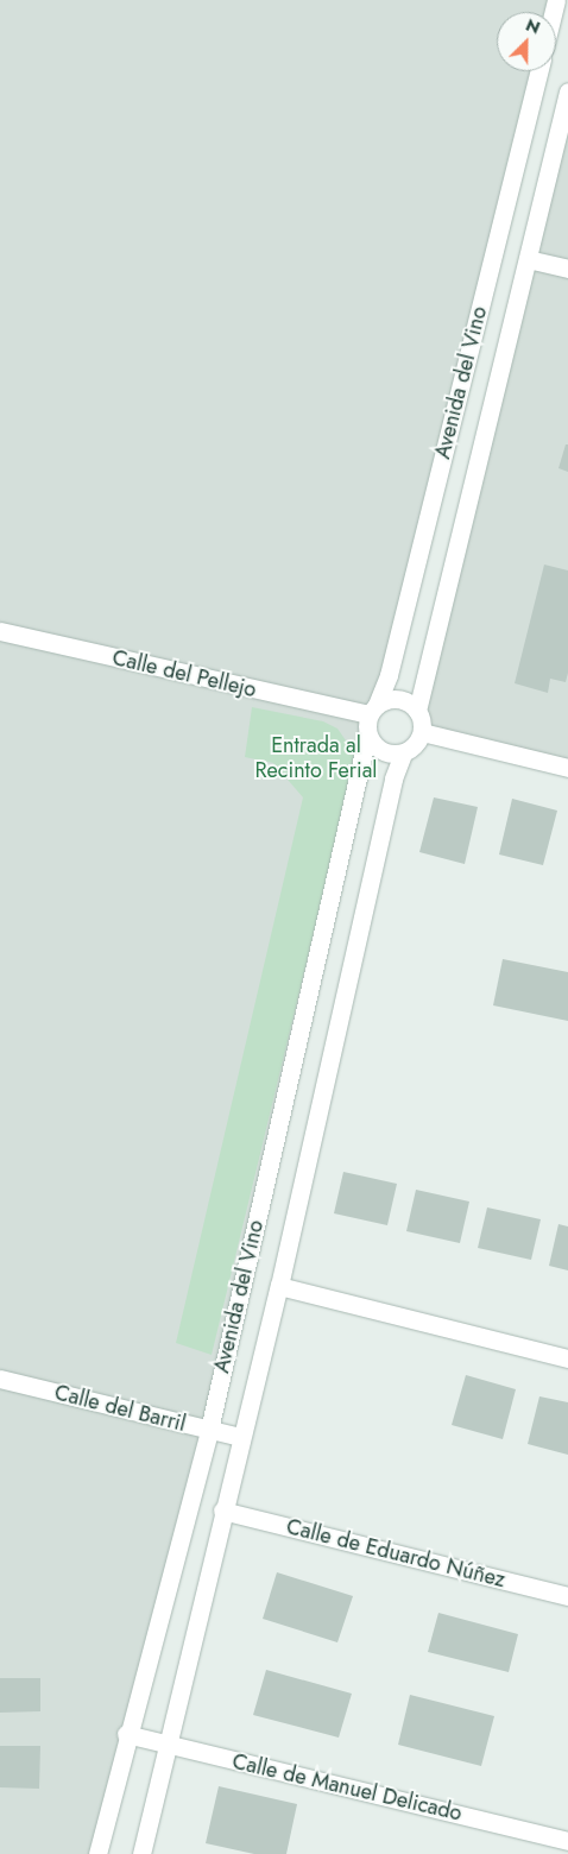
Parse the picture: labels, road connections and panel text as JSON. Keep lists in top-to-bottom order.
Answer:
{
  "streets": {
    "street": [
      "Avenida del Vino",
      "Calle del Pellejo",
      "Calle del Barril",
      "Calle de Eduardo Núñez",
      "Calle de Manuel Delicado"
    ]
  },
  "crossings": [
    ["Avenida del Vino", "Calle del Pellejo"],
    ["Avenida del Vino", "Calle del Barril"],
    ["Avenida del Vino", "Calle de Eduardo Núñez"],
    ["Avenida del Vino", "Calle de Manuel Delicado"]
  ],
  "parks": ["Entrada al Recinto Ferial"],
  "north": "top right"
}
